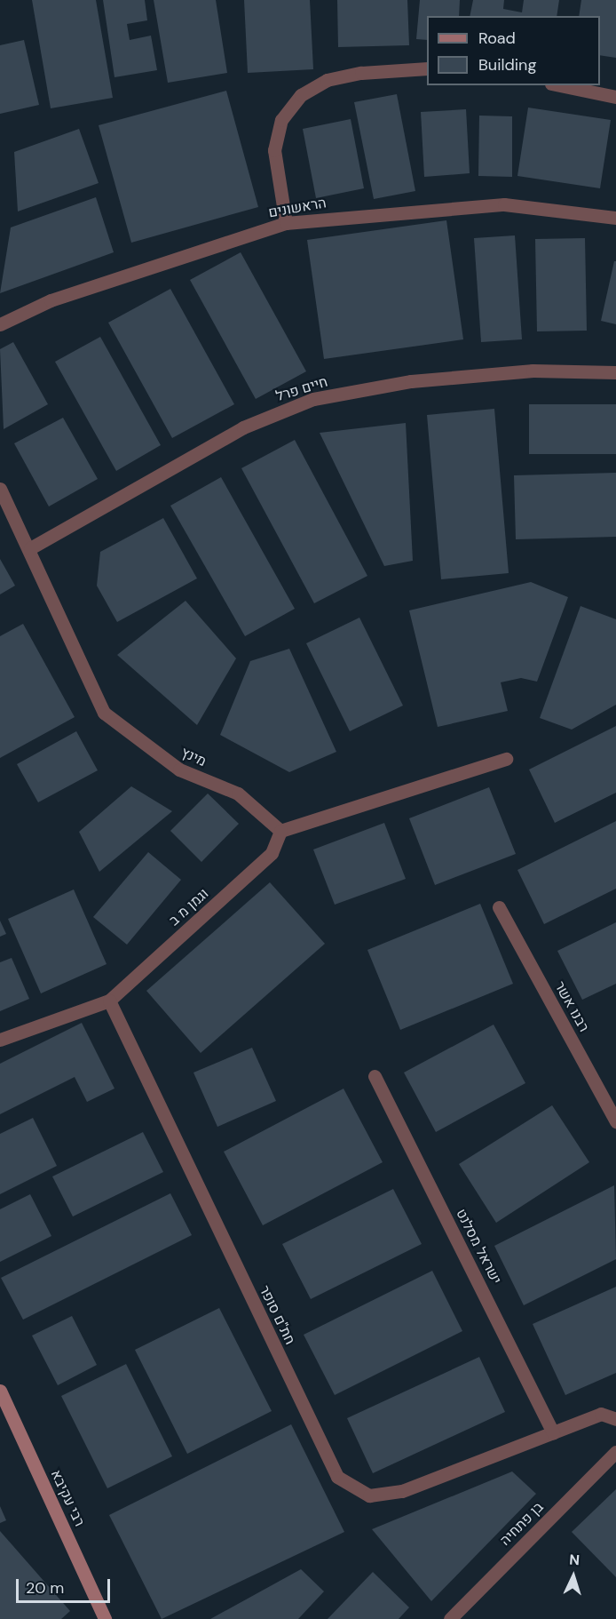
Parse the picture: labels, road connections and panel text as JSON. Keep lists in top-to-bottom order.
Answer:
{
  "streets": {
    "street": [
      "הראשונים",
      "חיים פרל",
      "מינץ",
      "וגמן מ ב",
      "רבנו אשר",
      "ישראל מסלנט",
      "חת\"ם סופר",
      "רבי עקיבא",
      "בן פתחיה"
    ]
  },
  "crossings": [
    ["חיים פרל", "מינץ"],
    ["מינץ", "וגמן מ ב"],
    ["וגמן מ ב", "חת\"ם סופר"],
    ["ישראל מסלנט", "חת\"ם סופר"]
  ],
  "legend": ["Road", "Building"],
  "scale_bar": "20 m",
  "north": "top"
}
